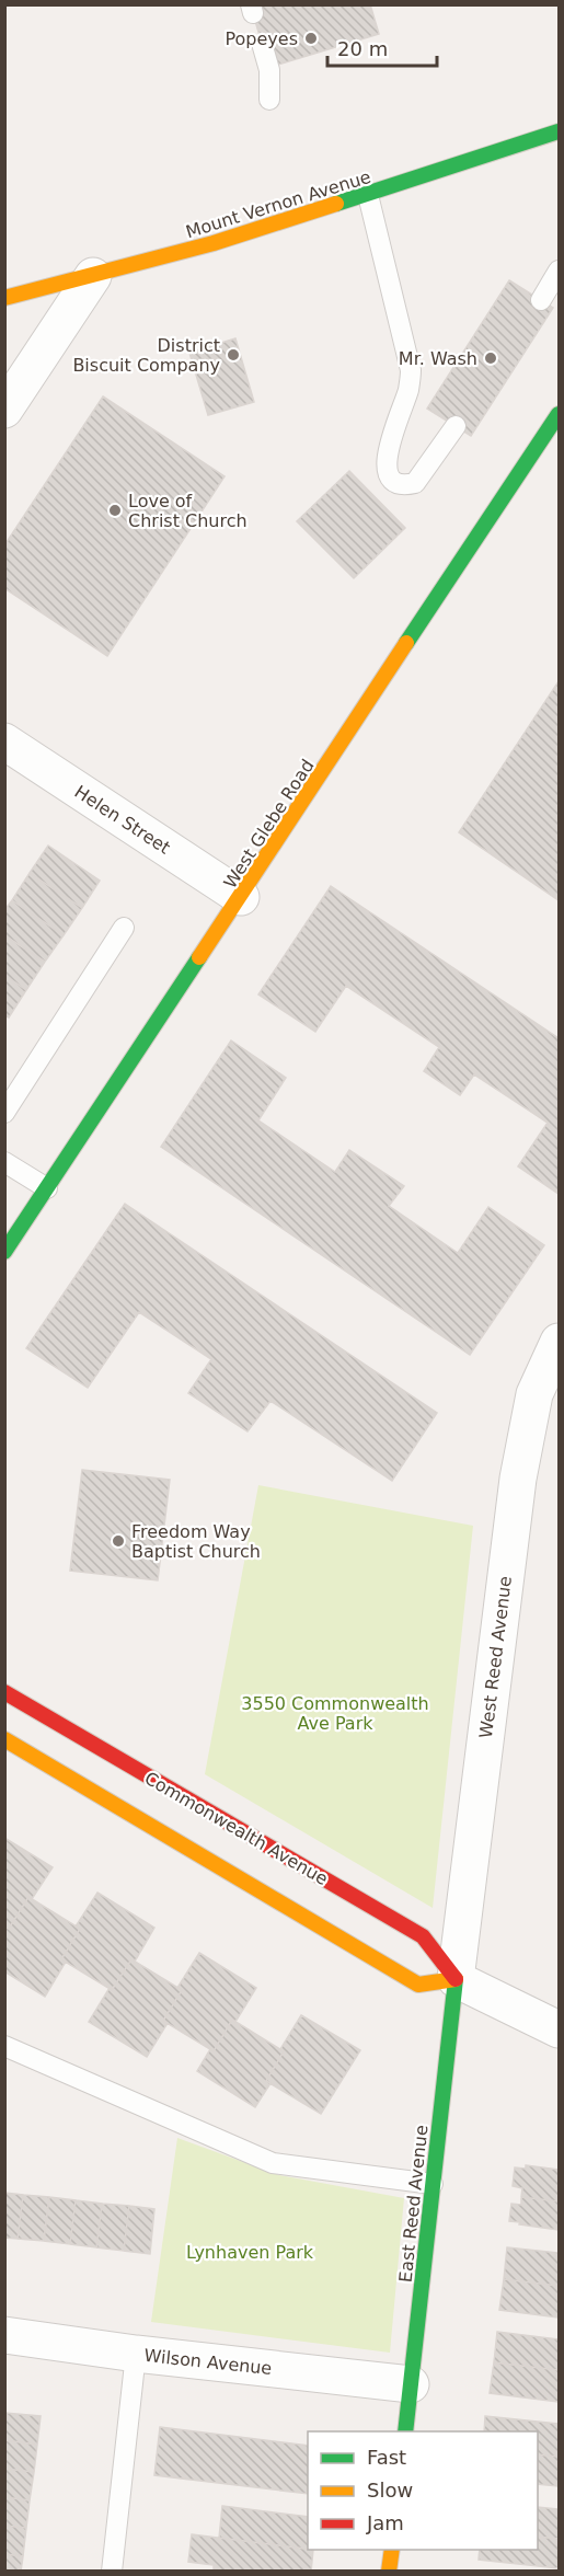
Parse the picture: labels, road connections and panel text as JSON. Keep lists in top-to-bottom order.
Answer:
{
  "streets": {
    "main road": [
      "Mount Vernon Avenue",
      "West Glebe Road",
      "Commonwealth Avenue",
      "East Reed Avenue"
    ],
    "street": ["Helen Street", "West Reed Avenue", "Wilson Avenue"]
  },
  "crossings": [
    ["Helen Street", "West Glebe Road"],
    ["West Reed Avenue", "Commonwealth Avenue"],
    ["West Reed Avenue", "East Reed Avenue"],
    ["Commonwealth Avenue", "East Reed Avenue"],
    ["East Reed Avenue", "Wilson Avenue"]
  ],
  "parks": ["3550 Commonwealth Ave Park", "Lynhaven Park"],
  "places": [
    "Popeyes",
    "District Biscuit Company",
    "Mr. Wash",
    "Love of Christ Church",
    "Freedom Way Baptist Church"
  ],
  "legend": ["Fast", "Slow", "Jam"],
  "scale_bar": "20 m"
}
